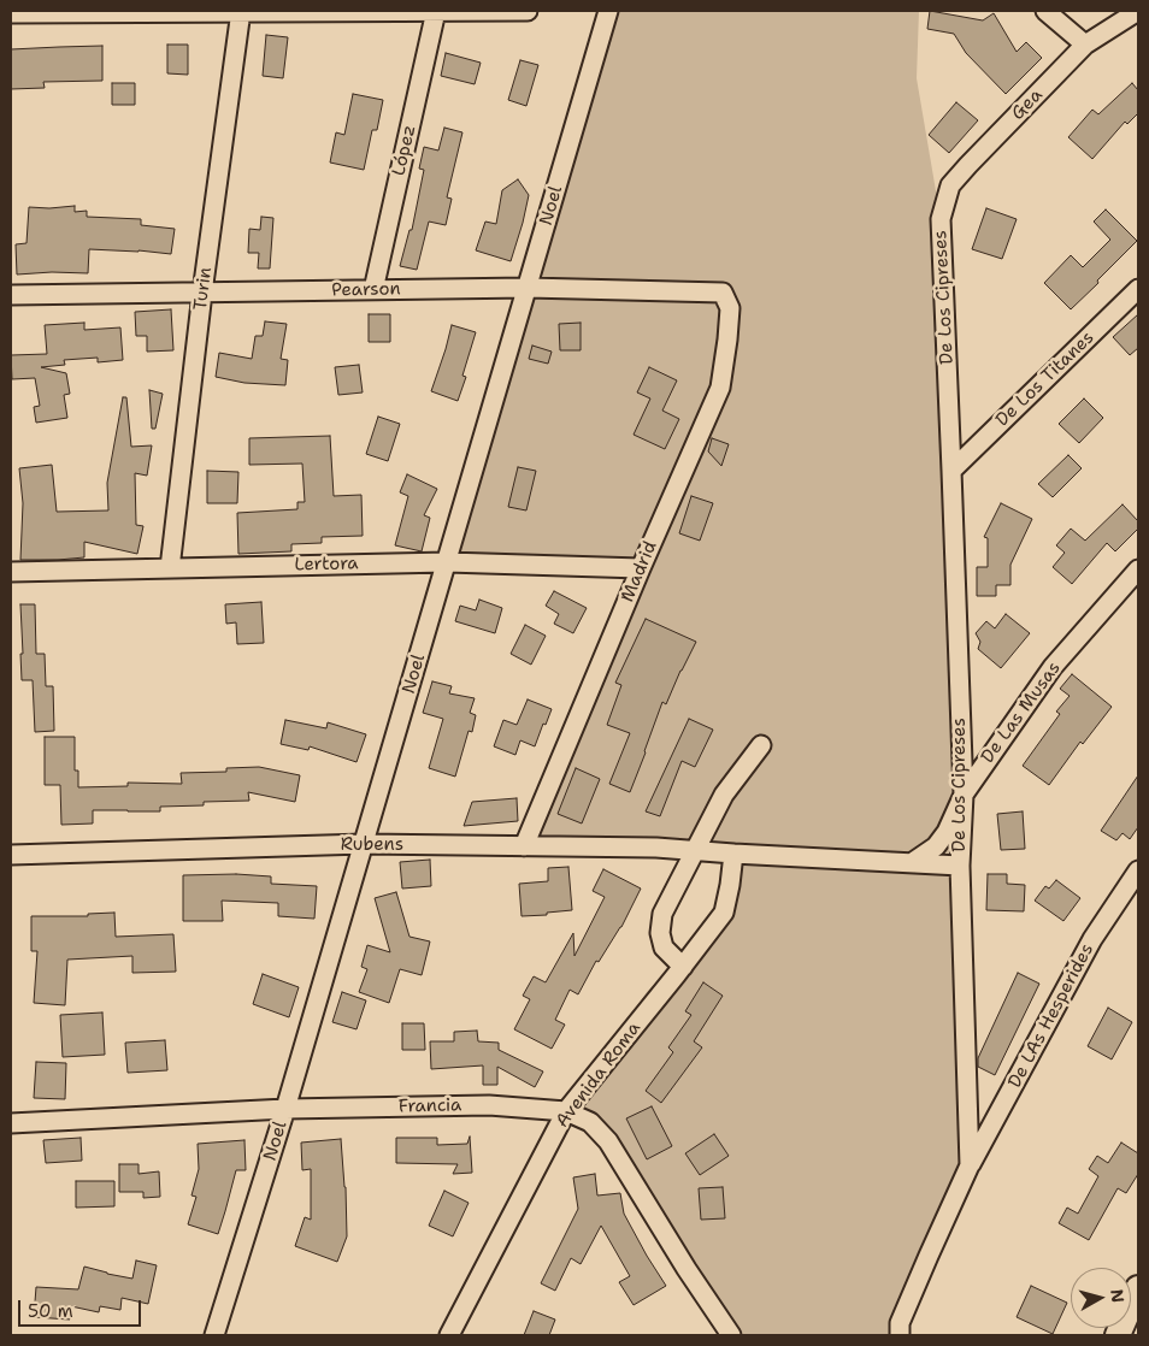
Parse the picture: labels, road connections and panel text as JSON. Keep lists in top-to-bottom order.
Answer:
{
  "streets": {
    "street": [
      "Gea",
      "López",
      "Noel",
      "Turin",
      "Pearson",
      "De Los Cipreses",
      "De Los Titanes",
      "Lertora",
      "Madrid",
      "De Las Musas",
      "Rubens",
      "De LAs Hesperides",
      "Avenida Roma",
      "Francia"
    ]
  },
  "crossings": [
    ["Gea", "De Los Cipreses"],
    ["López", "Pearson"],
    ["Noel", "Pearson"],
    ["Noel", "Lertora"],
    ["Noel", "Rubens"],
    ["Noel", "Francia"],
    ["Turin", "Pearson"],
    ["Turin", "Lertora"],
    ["Pearson", "Madrid"],
    ["De Los Cipreses", "De Los Titanes"],
    ["De Los Cipreses", "De Las Musas"],
    ["De Los Cipreses", "Rubens"],
    ["De Los Cipreses", "De LAs Hesperides"],
    ["Lertora", "Madrid"],
    ["Madrid", "Rubens"],
    ["De Las Musas", "Rubens"],
    ["Rubens", "Avenida Roma"],
    ["Avenida Roma", "Francia"]
  ],
  "scale_bar": "50 m",
  "north": "right"
}
